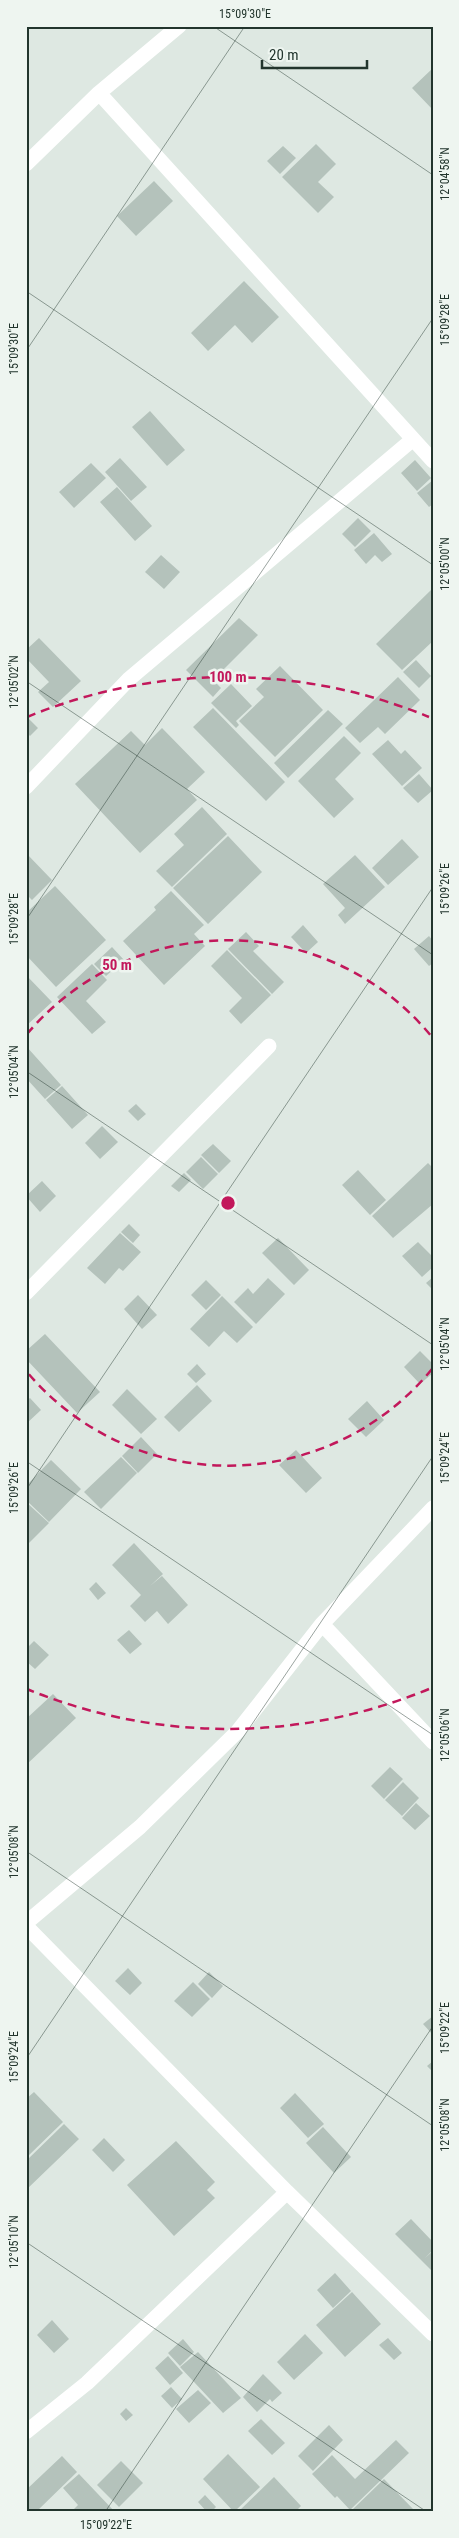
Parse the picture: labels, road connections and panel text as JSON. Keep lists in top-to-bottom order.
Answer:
{
  "scale_bar": "20 m",
  "coordinates": [
    "15°09'30\"E",
    "12°04'58\"N",
    "15°09'28\"E",
    "12°05'00\"N",
    "12°05'02\"N",
    "15°09'26\"E",
    "12°05'04\"N",
    "15°09'24\"E",
    "12°05'06\"N",
    "12°05'08\"N",
    "15°09'22\"E",
    "12°05'10\"N"
  ],
  "rings": ["100 m", "50 m"]
}
